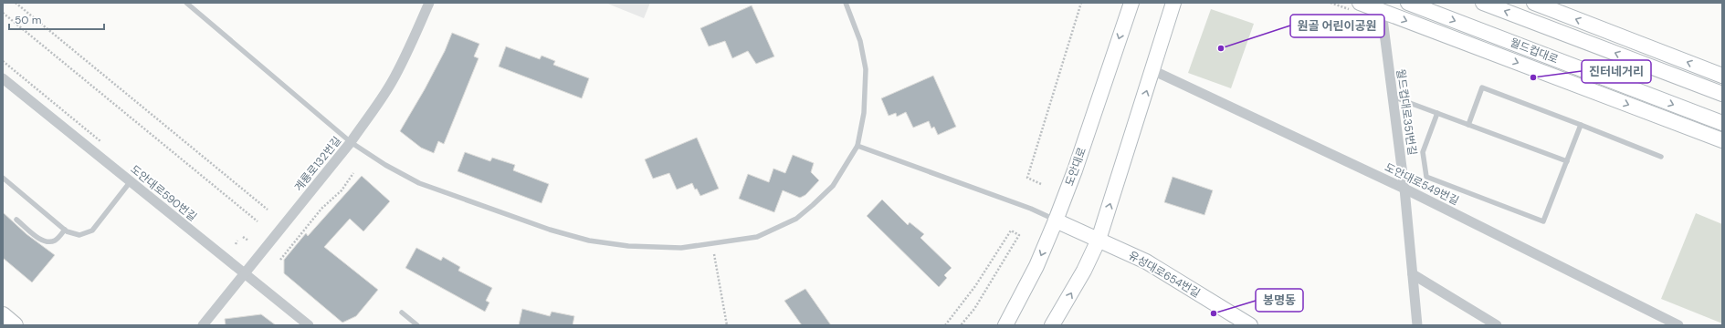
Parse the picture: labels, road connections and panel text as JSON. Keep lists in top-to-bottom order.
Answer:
{
  "streets": {
    "street": [
      "월드컵대로",
      "월드컵대로351번길",
      "계룡로132번길",
      "도안대로",
      "도안대로549번길",
      "도안대로590번길",
      "유성대로654번길"
    ]
  },
  "crossings": [
    ["월드컵대로351번길", "도안대로549번길"],
    ["계룡로132번길", "도안대로590번길"],
    ["도안대로", "유성대로654번길"]
  ],
  "places": ["원골 어린이공원", "진터네거리", "봉명동"],
  "scale_bar": "50 m"
}
